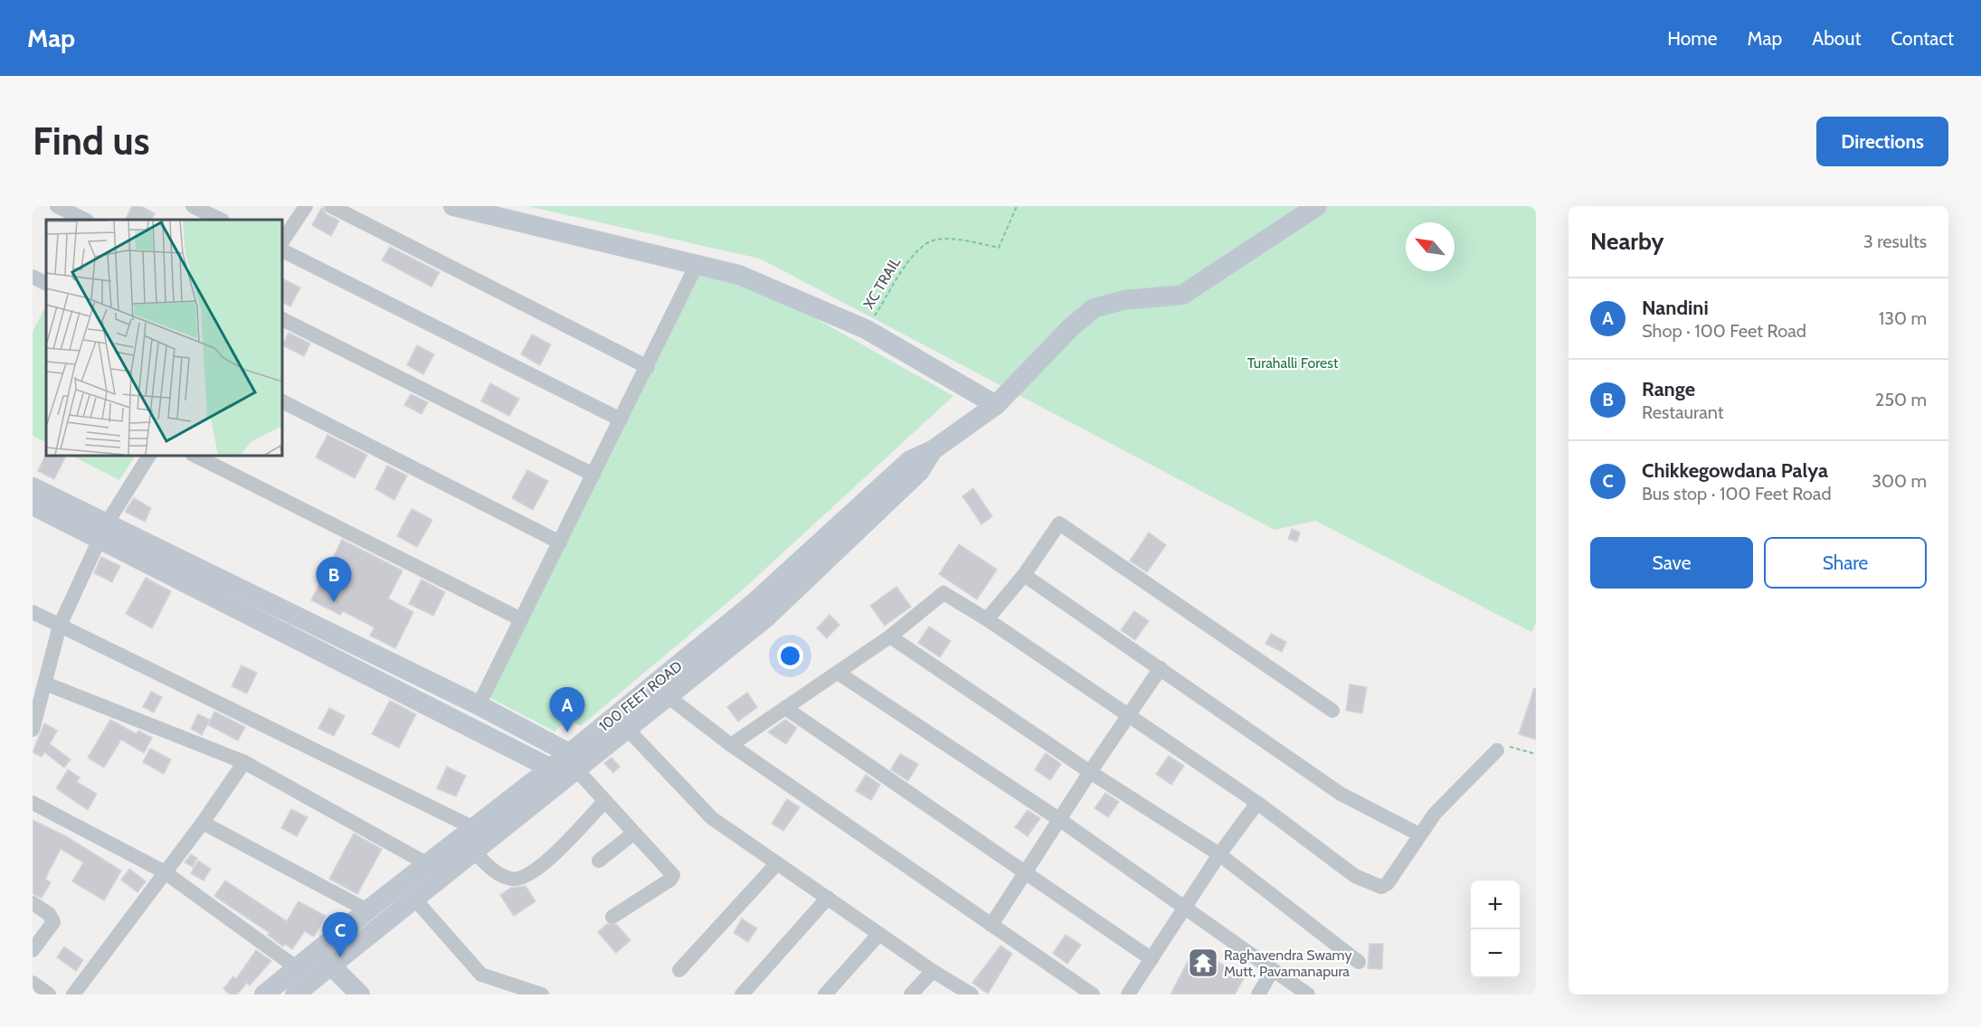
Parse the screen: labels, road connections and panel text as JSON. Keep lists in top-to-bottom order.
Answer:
{
  "streets": {
    "main road": ["100 FEET ROAD"],
    "path": ["XC TRAIL"]
  },
  "parks": ["Turahalli Forest"],
  "places": {
    "temple": ["Raghavendra Swamy Mutt, Pavamanapura"]
  },
  "north": "top left",
  "page": {
    "header": "Map",
    "nav": [
      "Home",
      "Map",
      "About",
      "Contact"
    ],
    "buttons": [
      "Directions",
      ["Save", "Share"]
    ],
    "title": "Find us",
    "heading": ["Nearby", "3 results"],
    "list": [
      {
        "mark": "A",
        "name": "Nandini",
        "note": "Shop · 100 Feet Road",
        "value": "130 m"
      },
      {
        "mark": "B",
        "name": "Range",
        "note": "Restaurant",
        "value": "250 m"
      },
      {
        "mark": "C",
        "name": "Chikkegowdana Palya",
        "note": "Bus stop · 100 Feet Road",
        "value": "300 m"
      }
    ],
    "pins": ["B", "A", "C"],
    "map_buttons": ["+", "−"]
  }
}
